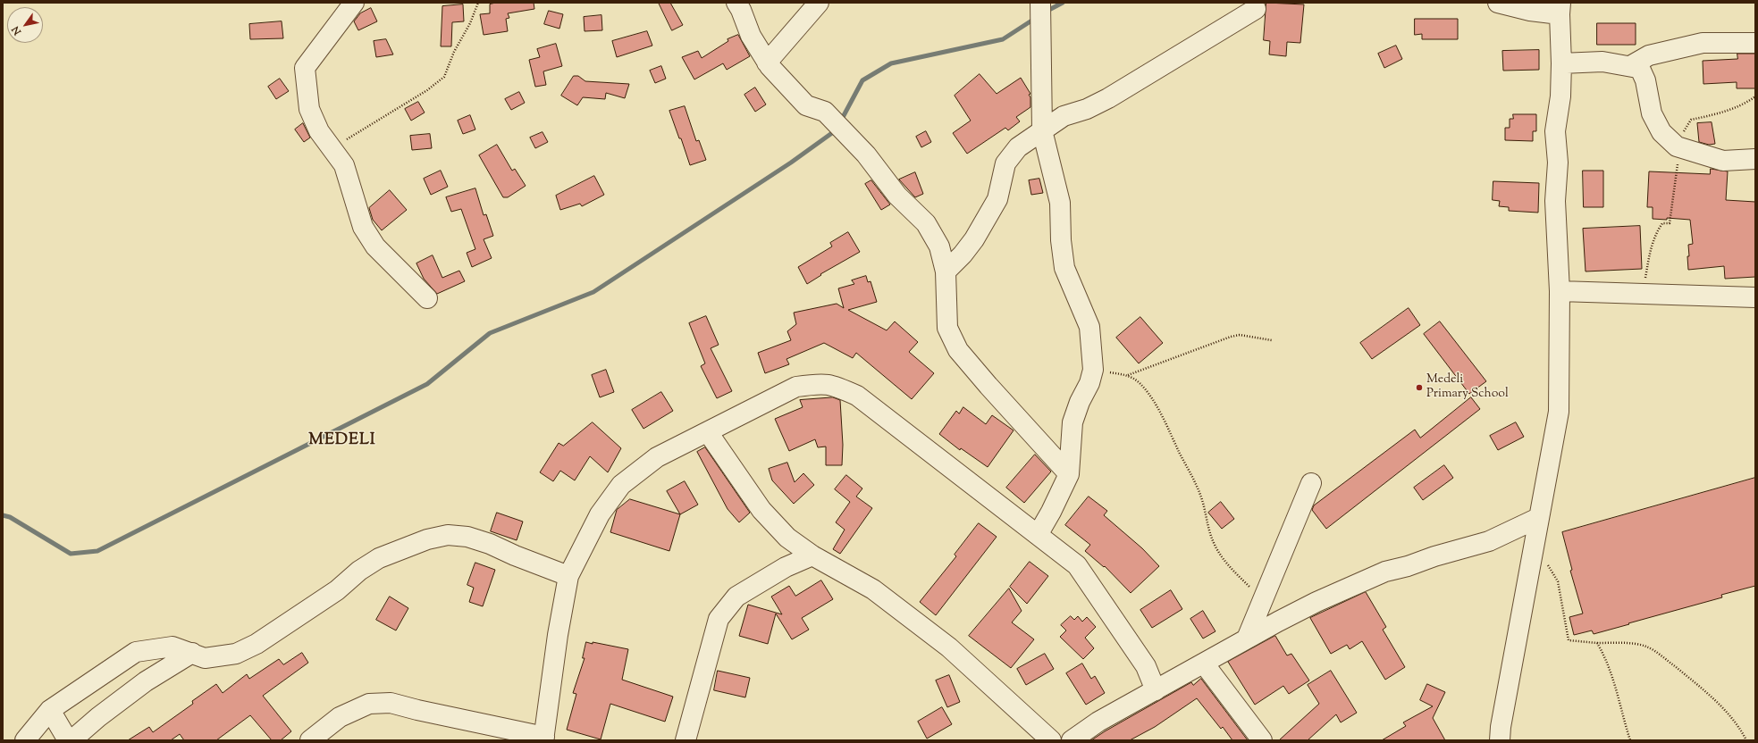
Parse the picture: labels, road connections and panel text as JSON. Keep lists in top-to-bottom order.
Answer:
{
  "districts": ["MEDELI"],
  "places": ["Medeli Primary School"],
  "north": "bottom left"
}
